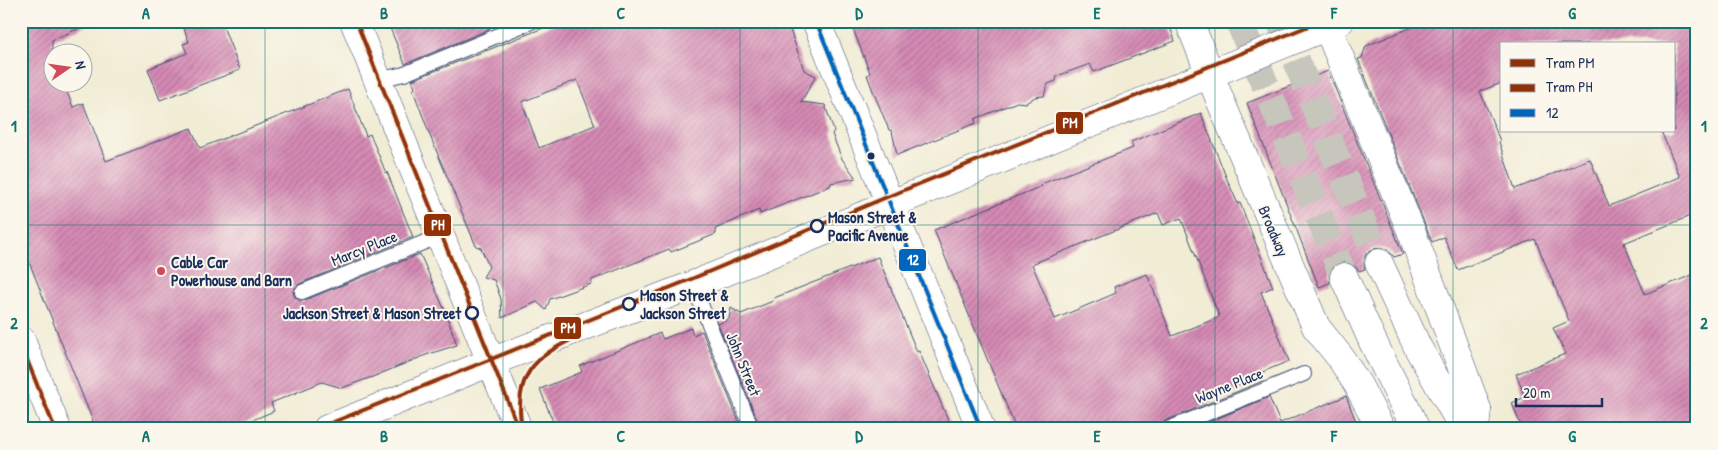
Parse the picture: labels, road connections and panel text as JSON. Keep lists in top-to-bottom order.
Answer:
{
  "streets": {
    "street": ["Broadway"],
    "lane": ["Marcy Place", "John Street", "Wayne Place"]
  },
  "places": [
    "Mason Street & Pacific Avenue",
    "Cable Car Powerhouse and Barn",
    "Mason Street & Jackson Street",
    "Jackson Street & Mason Street"
  ],
  "lines": ["tram line PM", "tram line PH", "transit line 12"],
  "legend": ["Tram PM", "Tram PH", "12"],
  "scale_bar": "20 m",
  "north": "right",
  "grid": {
    "columns": [
      "A",
      "B",
      "C",
      "D",
      "E",
      "F",
      "G"
    ],
    "rows": ["1", "2"]
  }
}
